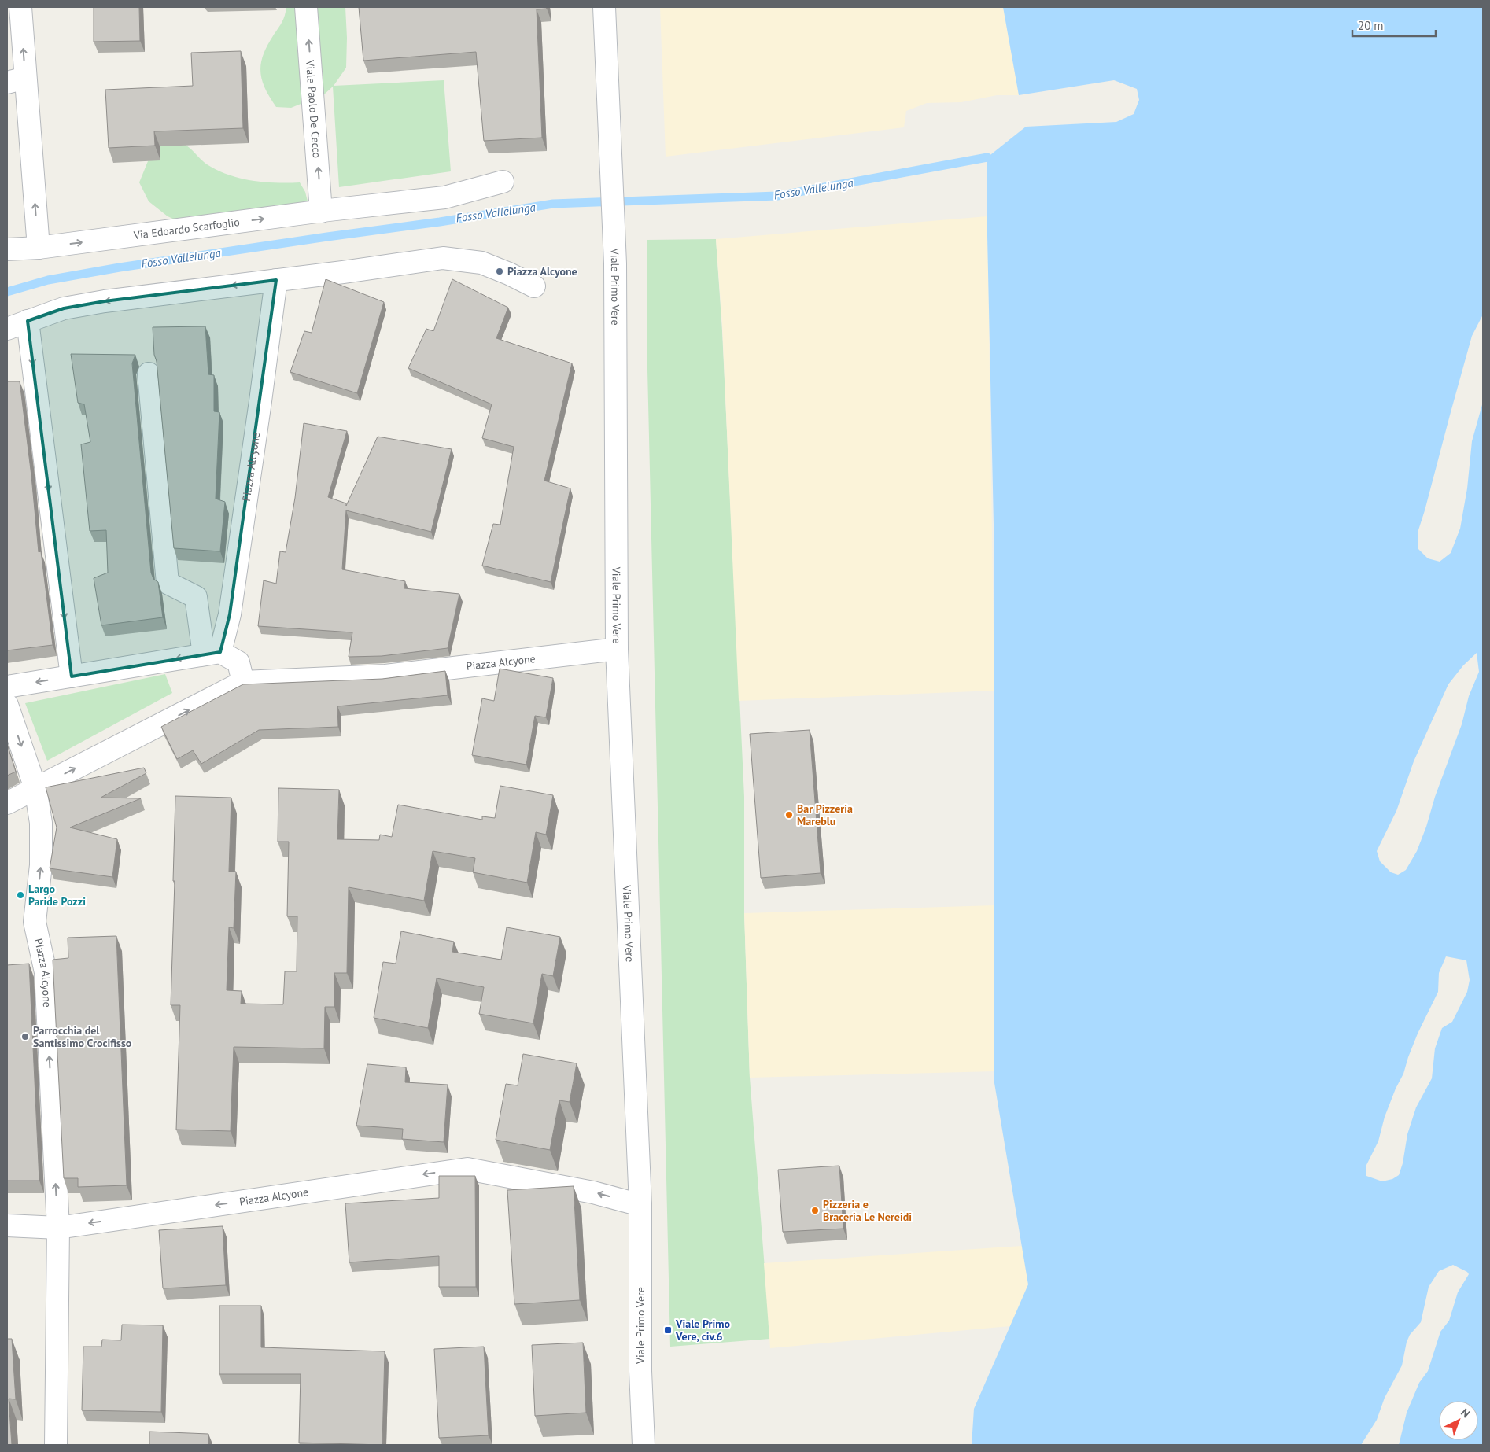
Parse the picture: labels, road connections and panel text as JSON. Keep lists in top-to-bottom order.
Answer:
{
  "streets": {
    "street": [
      "Viale Paolo De Cecco",
      "Via Edoardo Scarfoglio",
      "Viale Primo Vere",
      "Piazza Alcyone"
    ]
  },
  "crossings": [
    ["Viale Paolo De Cecco", "Via Edoardo Scarfoglio"],
    ["Viale Primo Vere", "Piazza Alcyone"]
  ],
  "one_way": ["Viale Paolo De Cecco"],
  "water": ["Fosso Vallelunga"],
  "places": {
    "other": [
      "Piazza Alcyone",
      "Bar Pizzeria Mareblu",
      "Largo Paride Pozzi",
      "Parrocchia del Santissimo Crocifisso",
      "Pizzeria e Braceria Le Nereidi"
    ],
    "transit": ["Viale Primo Vere, civ.6"]
  },
  "scale_bar": "20 m",
  "north": "top right"
}
